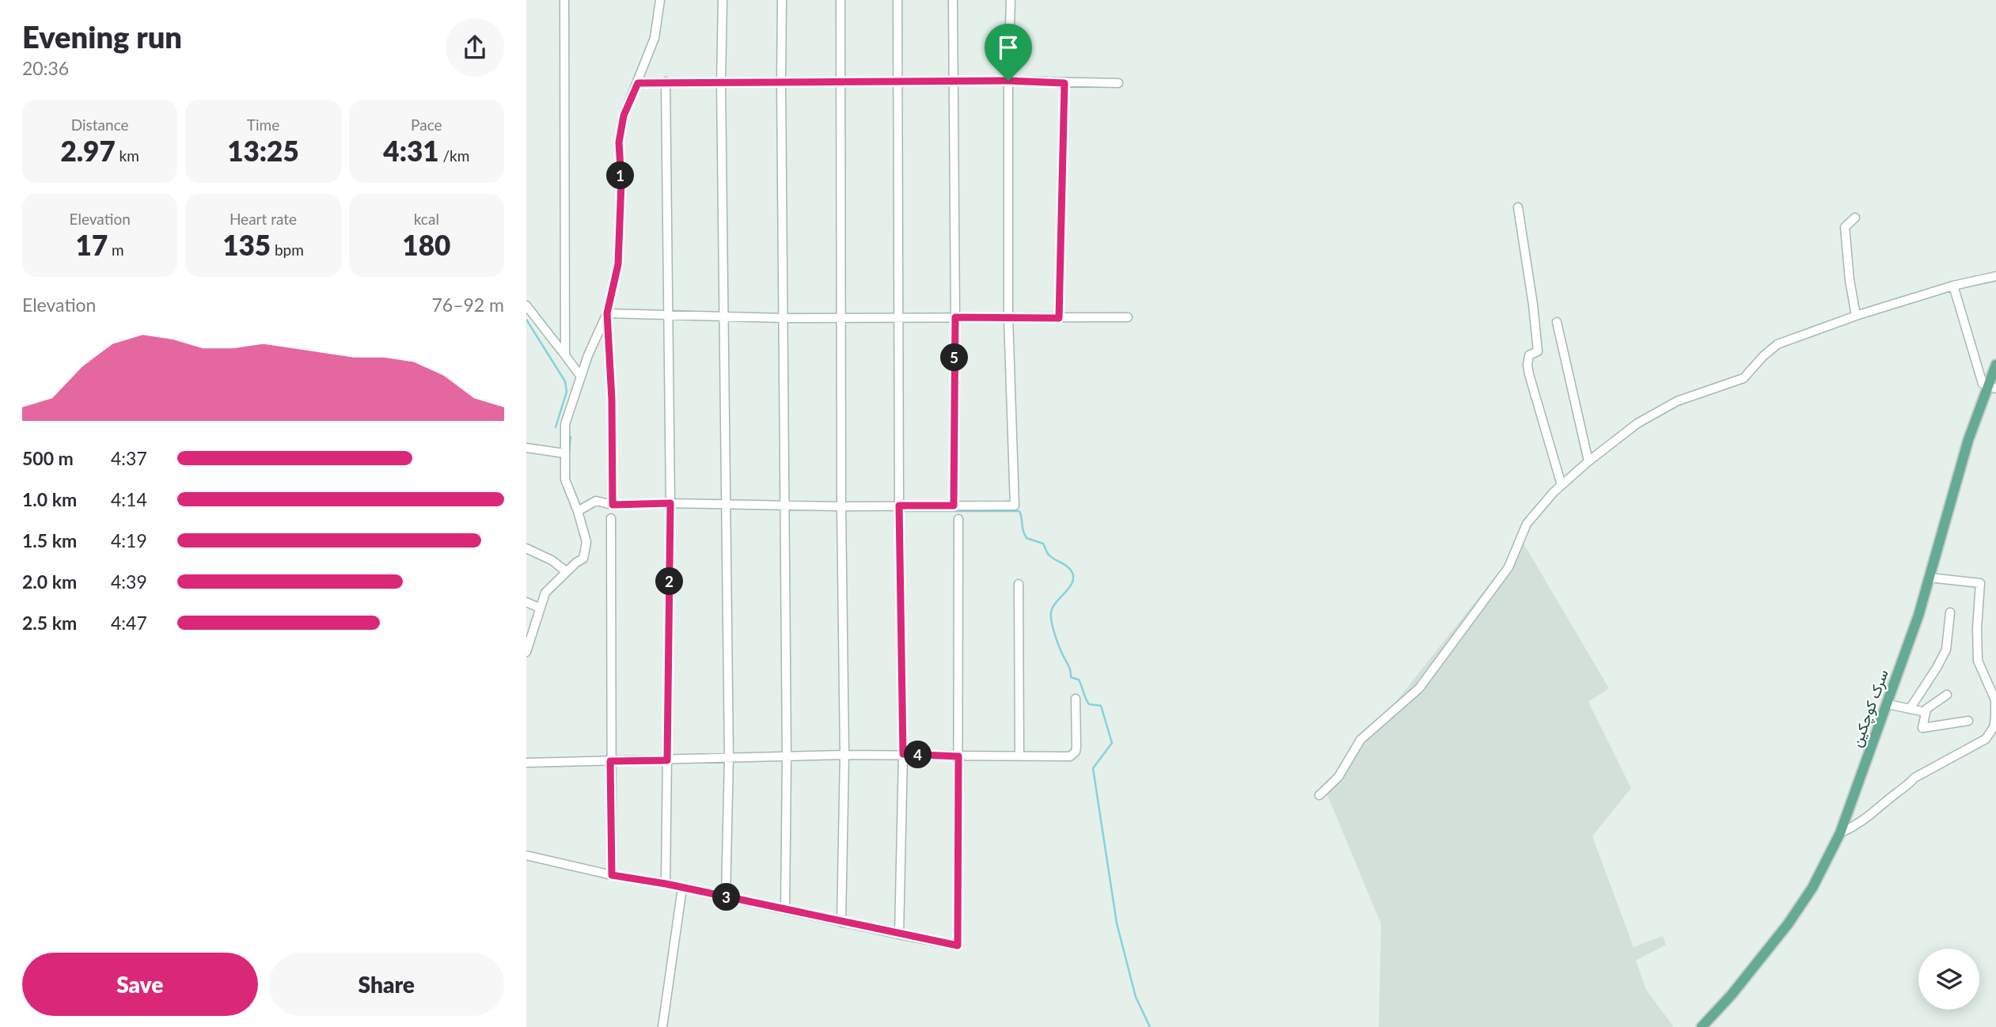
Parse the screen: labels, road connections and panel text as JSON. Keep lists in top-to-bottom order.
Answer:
{
  "streets": {
    "main road": ["سرک کوچکین"]
  },
  "page": {
    "heading": ["Evening run", "20:36"],
    "stats": [
      ["Distance", "2.97 km"],
      ["Time", "13:25"],
      ["Pace", "4:31 /km"],
      ["Elevation", "17 m"],
      ["Heart rate", "135 bpm"],
      ["kcal", "180"]
    ],
    "pins": [
      "1",
      "5",
      "2",
      "4",
      "3"
    ],
    "chart": ["Elevation", "76–92 m"],
    "list": [
      {
        "name": "500 m",
        "note": "4:37"
      },
      {
        "name": "1.0 km",
        "note": "4:14"
      },
      {
        "name": "1.5 km",
        "note": "4:19"
      },
      {
        "name": "2.0 km",
        "note": "4:39"
      },
      {
        "name": "2.5 km",
        "note": "4:47"
      }
    ],
    "buttons": ["Save", "Share"]
  }
}
